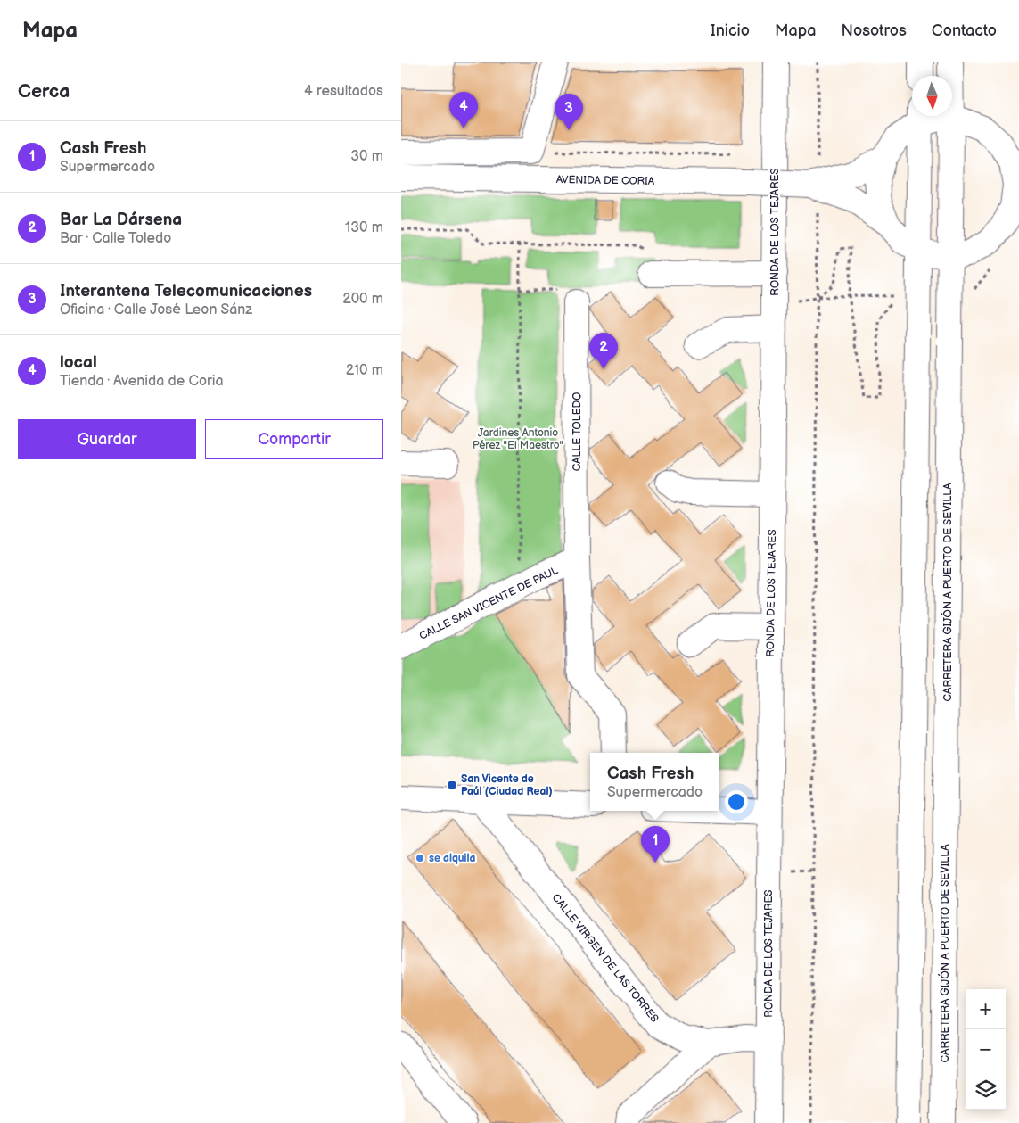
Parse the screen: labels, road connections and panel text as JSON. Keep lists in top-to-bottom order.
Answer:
{
  "streets": {
    "main road": [
      "AVENIDA DE CORIA",
      "RONDA DE LOS TEJARES",
      "CALLE TOLEDO",
      "CARRETERA GIJÓN A PUERTO DE SEVILLA",
      "CALLE SAN VICENTE DE PAUL",
      "CALLE VIRGEN DE LAS TORRES"
    ]
  },
  "crossings": [
    ["RONDA DE LOS TEJARES", "CALLE VIRGEN DE LAS TORRES"],
    ["CALLE TOLEDO", "CALLE SAN VICENTE DE PAUL"]
  ],
  "parks": ["Jardines Antonio Pérez \"El Maestro\""],
  "places": {
    "transit": ["San Vicente de Paúl (Ciudad Real)"],
    "other": ["se alquila"]
  },
  "north": "bottom",
  "page": {
    "header": "Mapa",
    "nav": [
      "Inicio",
      "Mapa",
      "Nosotros",
      "Contacto"
    ],
    "heading": ["Cerca", "4 resultados"],
    "pins": [
      "4",
      "3",
      "2",
      "1"
    ],
    "list": [
      {
        "mark": "1",
        "name": "Cash Fresh",
        "note": "Supermercado",
        "value": "30 m"
      },
      {
        "mark": "2",
        "name": "Bar La Dársena",
        "note": "Bar · Calle Toledo",
        "value": "130 m"
      },
      {
        "mark": "3",
        "name": "Interantena Telecomunicaciones",
        "note": "Oficina · Calle José Leon Sánz",
        "value": "200 m"
      },
      {
        "mark": "4",
        "name": "local",
        "note": "Tienda · Avenida de Coria",
        "value": "210 m"
      }
    ],
    "buttons": ["Guardar", "Compartir"],
    "popup": ["Cash Fresh", "Supermercado"],
    "map_buttons": ["+", "−"]
  }
}
